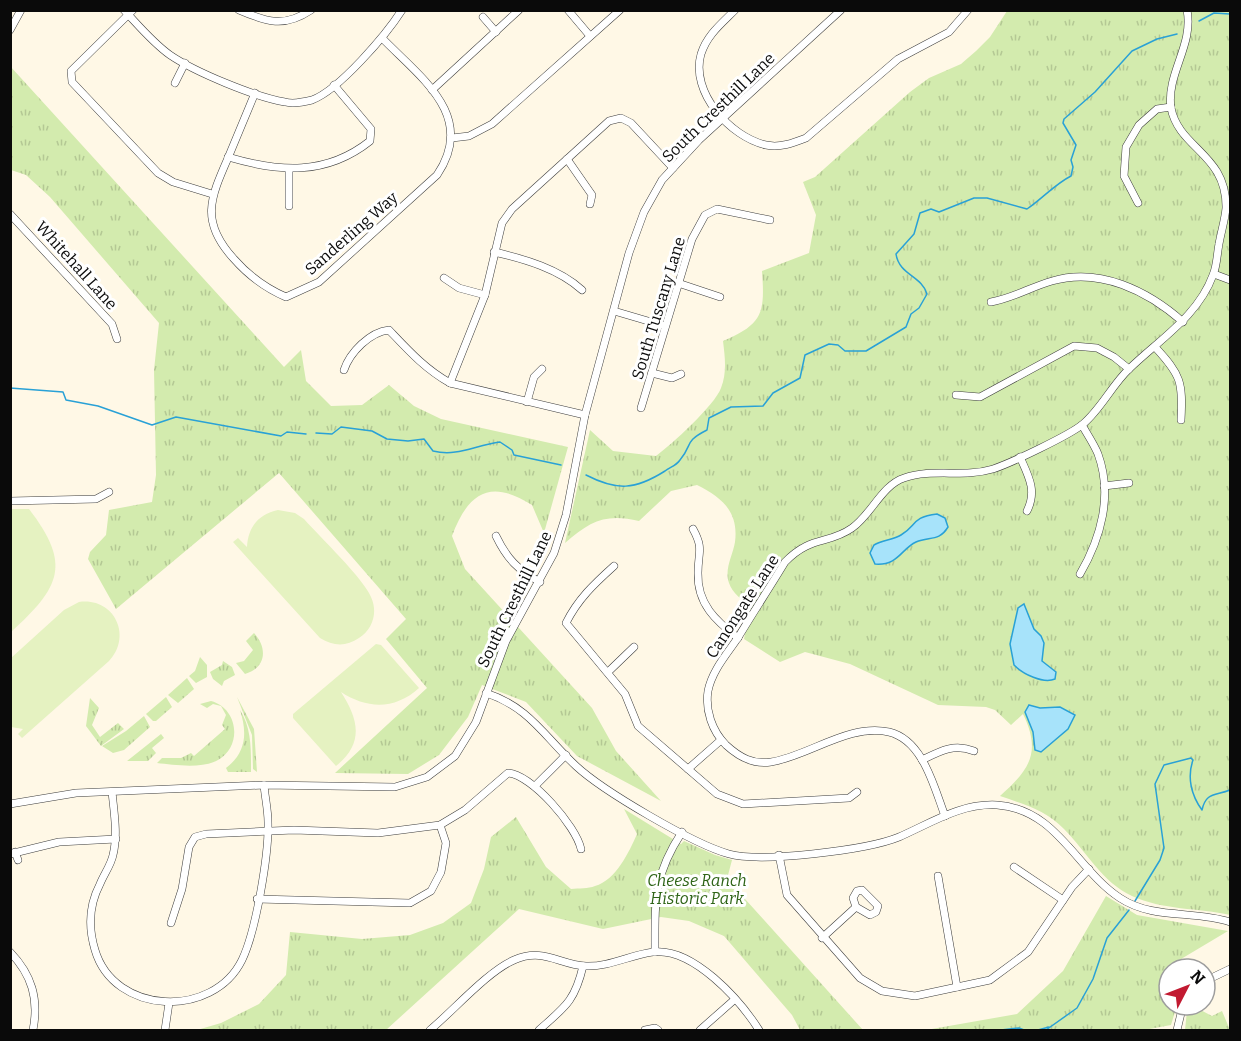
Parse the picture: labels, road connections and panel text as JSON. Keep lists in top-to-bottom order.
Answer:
{
  "streets": {
    "street": [
      "South Cresthill Lane",
      "Sanderling Way",
      "Whitehall Lane",
      "South Tuscany Lane",
      "Canongate Lane"
    ]
  },
  "parks": ["Cheese Ranch Historic Park"],
  "north": "top right"
}
